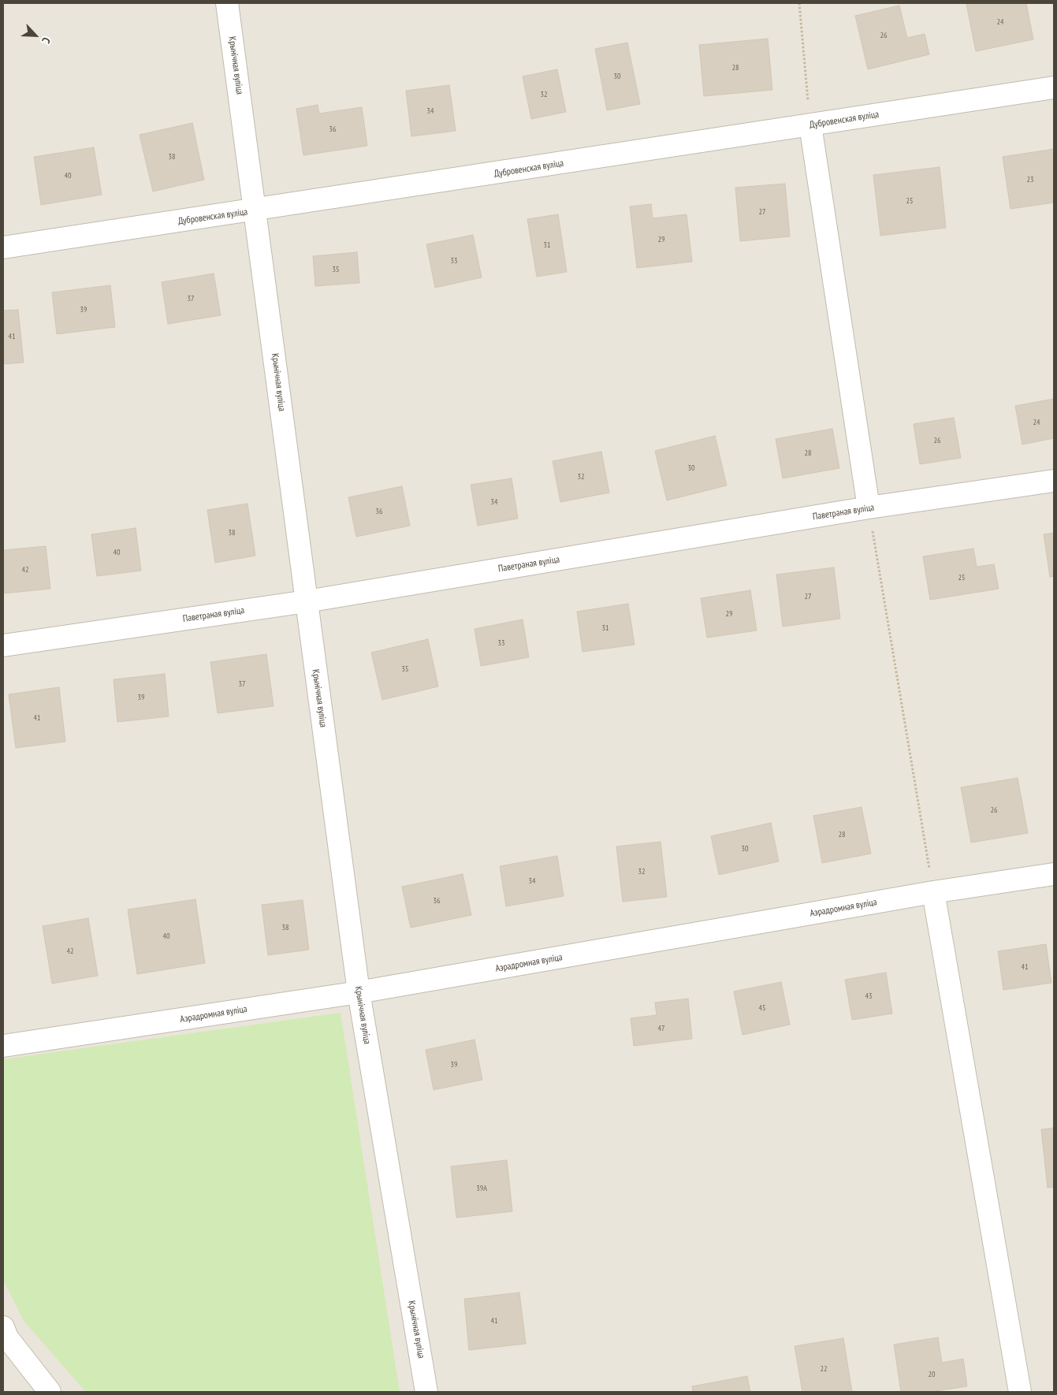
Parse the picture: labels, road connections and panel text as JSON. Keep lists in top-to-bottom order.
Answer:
{
  "streets": {
    "street": [
      "Крынічная вуліца",
      "Дубровенская вуліца",
      "Паветраная вуліца",
      "Аэрадромная вуліца"
    ]
  },
  "crossings": [
    ["Крынічная вуліца", "Дубровенская вуліца"],
    ["Крынічная вуліца", "Паветраная вуліца"],
    ["Крынічная вуліца", "Аэрадромная вуліца"]
  ],
  "house_numbers": [
    "24",
    "26",
    "28",
    "30",
    "32",
    "34",
    "36",
    "38",
    "40",
    "23",
    "25",
    "27",
    "29",
    "31",
    "33",
    "35",
    "37",
    "39",
    "41",
    "24",
    "26",
    "28",
    "30",
    "32",
    "34",
    "36",
    "38",
    "40",
    "42",
    "25",
    "27",
    "29",
    "31",
    "33",
    "35",
    "37",
    "39",
    "41",
    "26",
    "28",
    "30",
    "32",
    "34",
    "36",
    "38",
    "40",
    "42",
    "41",
    "43",
    "45",
    "47",
    "39",
    "39А",
    "41",
    "22",
    "20"
  ],
  "north": "bottom right"
}
